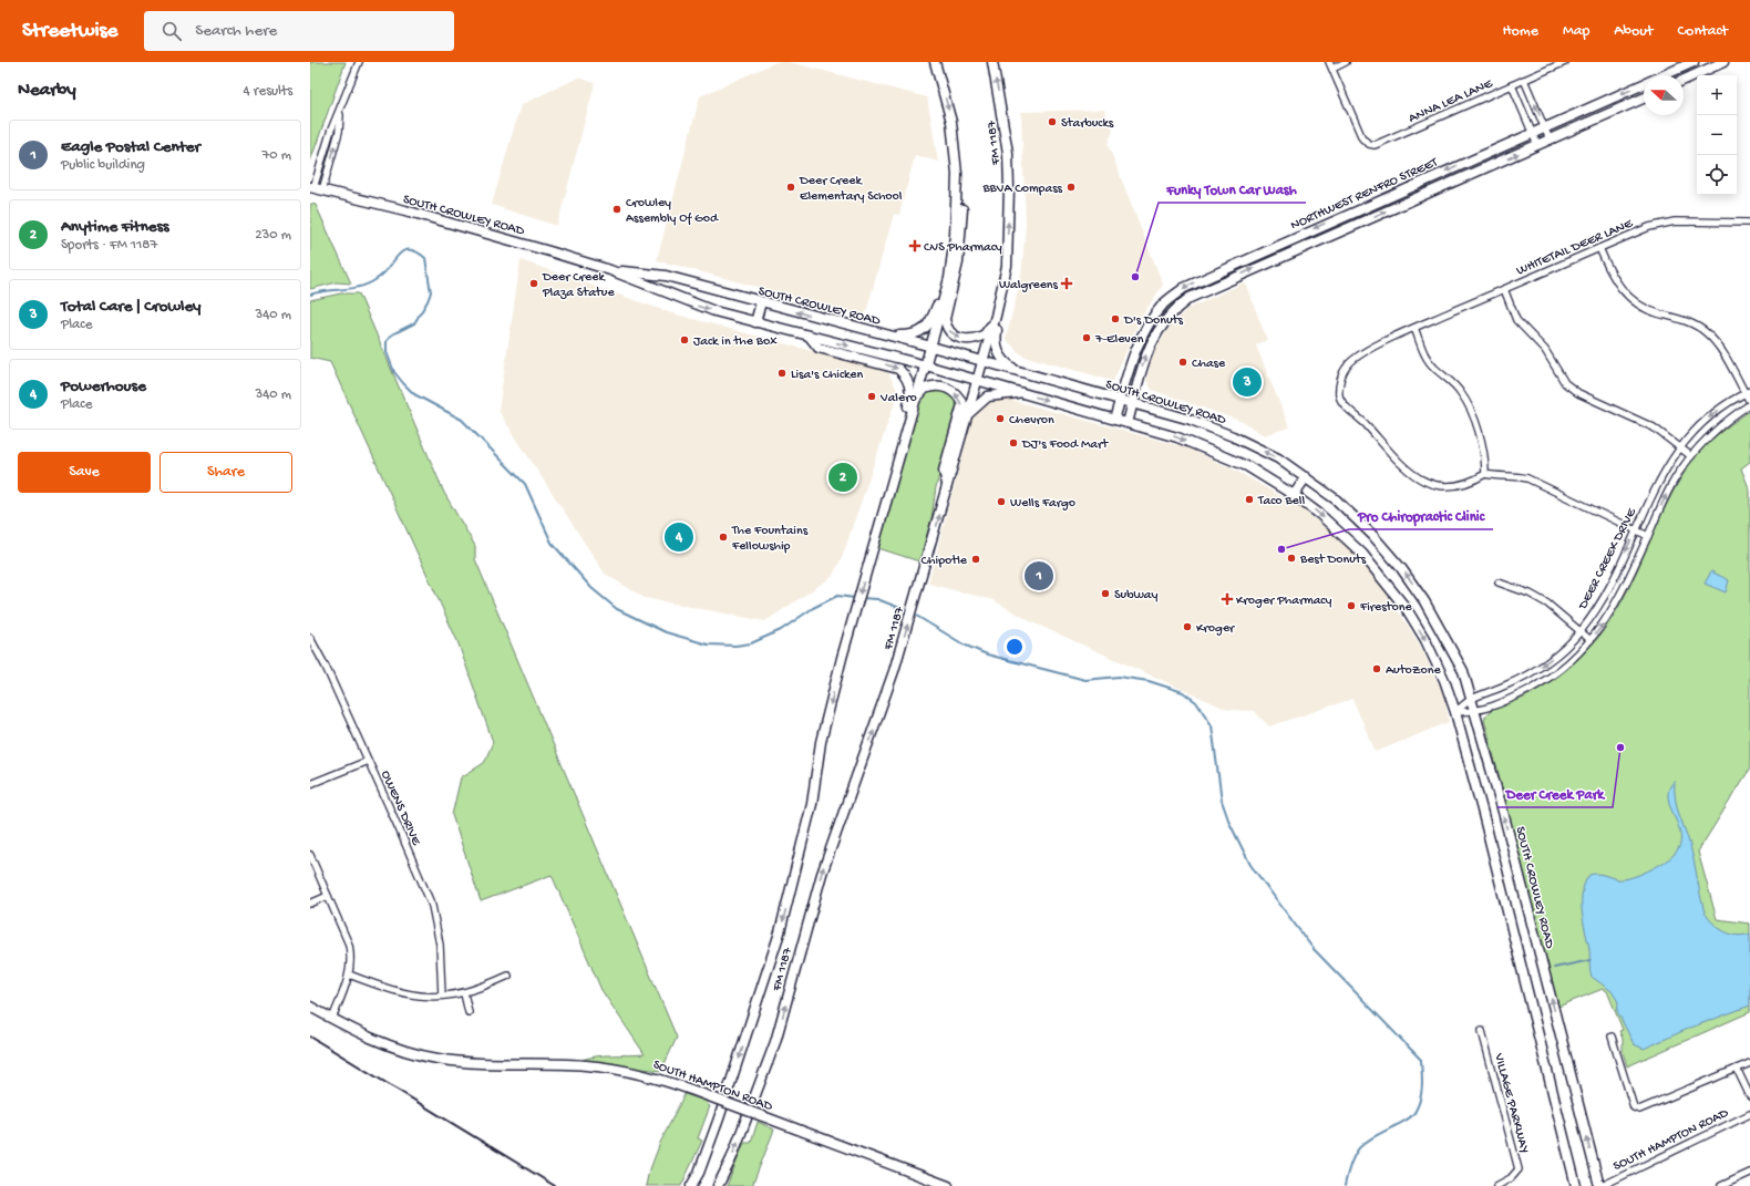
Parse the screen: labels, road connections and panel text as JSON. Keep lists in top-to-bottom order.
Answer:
{
  "streets": {
    "main road": [
      "FM 1187",
      "NORTHWEST RENFRO STREET",
      "SOUTH CROWLEY ROAD",
      "SOUTH HAMPTON ROAD"
    ],
    "street": [
      "ANNA LEA LANE",
      "WHITETAIL DEER LANE",
      "DEER CREEK DRIVE",
      "OWENS DRIVE",
      "VILLAGE PARKWAY"
    ]
  },
  "crossings": [
    ["FM 1187", "SOUTH CROWLEY ROAD"],
    ["NORTHWEST RENFRO STREET", "SOUTH CROWLEY ROAD"],
    ["SOUTH CROWLEY ROAD", "DEER CREEK DRIVE"],
    ["SOUTH CROWLEY ROAD", "SOUTH HAMPTON ROAD"]
  ],
  "places": {
    "other": [
      "Starbucks",
      "Deer Creek Elementary School",
      "BBVA Compass",
      "Crowley Assembly Of God",
      "Funky Town Car Wash",
      "Deer Creek Plaza Statue",
      "D's Donuts",
      "7-Eleven",
      "Jack in the Box",
      "Chase",
      "Lisa's Chicken",
      "Valero",
      "Chevron",
      "DJ's Food Mart",
      "Taco Bell",
      "Wells Fargo",
      "The Fountains Fellowship",
      "Pro Chiropractic Clinic",
      "Best Donuts",
      "Chipotle",
      "Subway",
      "Firestone",
      "Kroger",
      "AutoZone",
      "Deer Creek Park"
    ],
    "health": ["CVS Pharmacy", "Walgreens", "Kroger Pharmacy"]
  },
  "north": "left",
  "page": {
    "header": "Streetwise",
    "search": "Search here",
    "nav": [
      "Home",
      "Map",
      "About",
      "Contact"
    ],
    "heading": ["Nearby", "4 results"],
    "map_buttons": ["+", "−"],
    "list": [
      {
        "mark": "1",
        "name": "Eagle Postal Center",
        "note": "Public building",
        "value": "70 m"
      },
      {
        "mark": "2",
        "name": "Anytime Fitness",
        "note": "Sports · FM 1187",
        "value": "230 m"
      },
      {
        "mark": "3",
        "name": "Total Care | Crowley",
        "note": "Place",
        "value": "340 m"
      },
      {
        "mark": "4",
        "name": "Powerhouse",
        "note": "Place",
        "value": "340 m"
      }
    ],
    "pins": [
      "3",
      "2",
      "4",
      "1"
    ],
    "buttons": ["Save", "Share"]
  }
}
